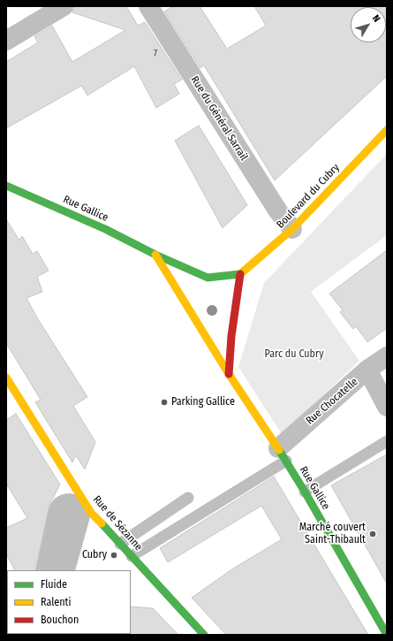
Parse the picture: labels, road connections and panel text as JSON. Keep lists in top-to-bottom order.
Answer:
{
  "streets": {
    "main road": ["Boulevard du Cubry", "Rue Gallice", "Rue de Sézanne"],
    "street": ["Rue du Général Sarrail", "Rue Chocatelle"]
  },
  "crossings": [
    ["Rue du Général Sarrail", "Boulevard du Cubry"],
    ["Boulevard du Cubry", "Rue Gallice"],
    ["Rue Gallice", "Rue Chocatelle"]
  ],
  "parks": ["Parc du Cubry"],
  "places": ["Parking Gallice", "Marché couvert Saint-Thibault", "Cubry"],
  "house_numbers": ["7"],
  "legend": ["Fluide", "Ralenti", "Bouchon"],
  "north": "top right"
}
